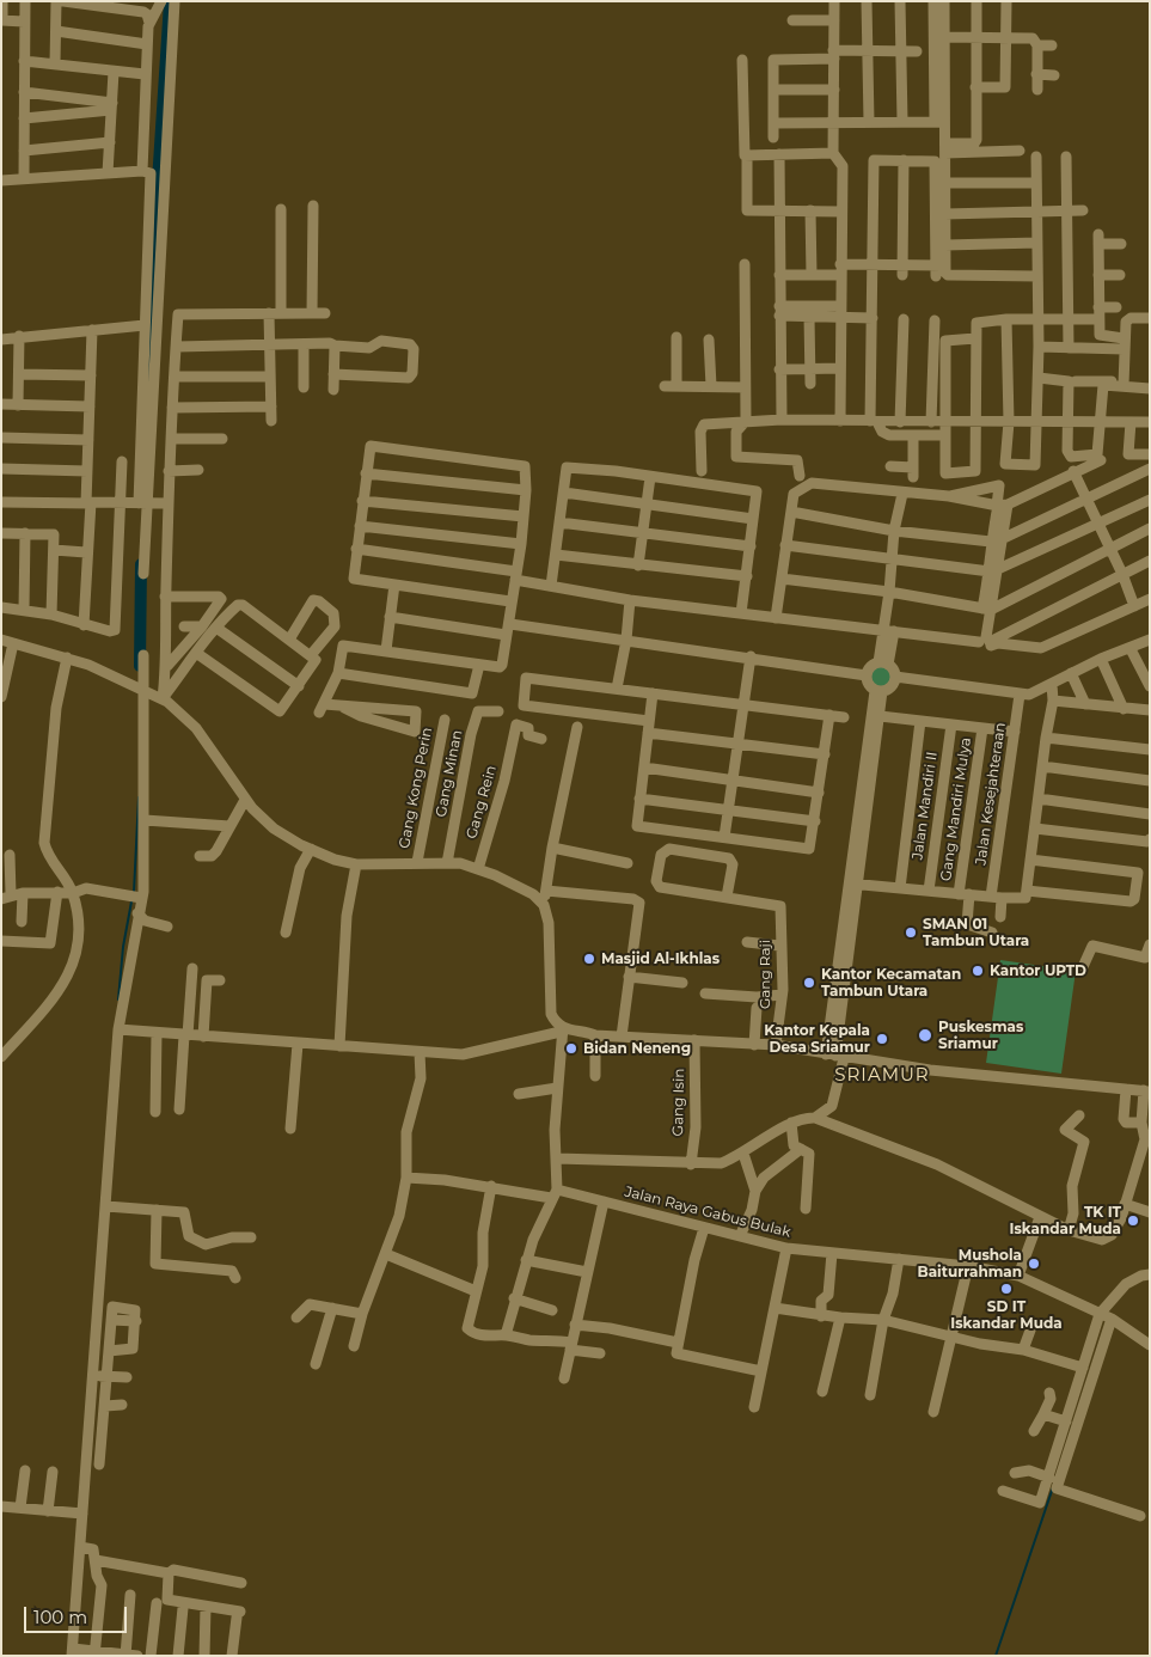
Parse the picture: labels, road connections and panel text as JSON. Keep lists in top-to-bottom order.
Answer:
{
  "streets": {
    "street": [
      "Gang Minan",
      "Gang Kong Perin",
      "Jalan Kesejahteraan",
      "Gang Rein",
      "Jalan Mandiri II",
      "Gang Mandiri Mulya",
      "Gang Raji",
      "Gang Isin",
      "Jalan Raya Gabus Bulak"
    ]
  },
  "districts": ["SRIAMUR"],
  "places": [
    "SMAN 01 Tambun Utara",
    "Masjid Al-Ikhlas",
    "Kantor UPTD",
    "Kantor Kecamatan Tambun Utara",
    "Puskesmas Sriamur",
    "Kantor Kepala Desa Sriamur",
    "Bidan Neneng",
    "TK IT Iskandar Muda",
    "Mushola Baiturrahman",
    "SD IT Iskandar Muda"
  ],
  "scale_bar": "100 m"
}
